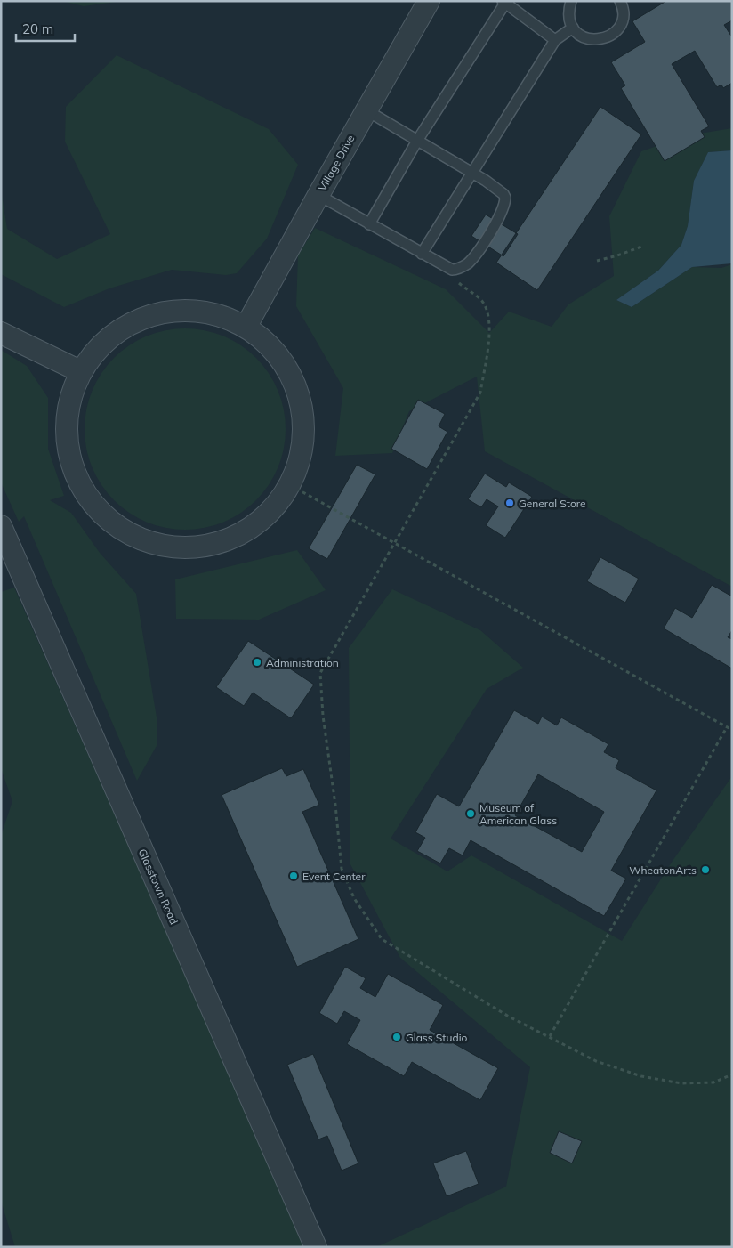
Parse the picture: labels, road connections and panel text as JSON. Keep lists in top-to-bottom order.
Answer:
{
  "streets": {
    "street": ["Village Drive", "Glasstown Road"]
  },
  "places": [
    "General Store",
    "Administration",
    "Museum of American Glass",
    "WheatonArts",
    "Event Center",
    "Glass Studio"
  ],
  "scale_bar": "20 m"
}
